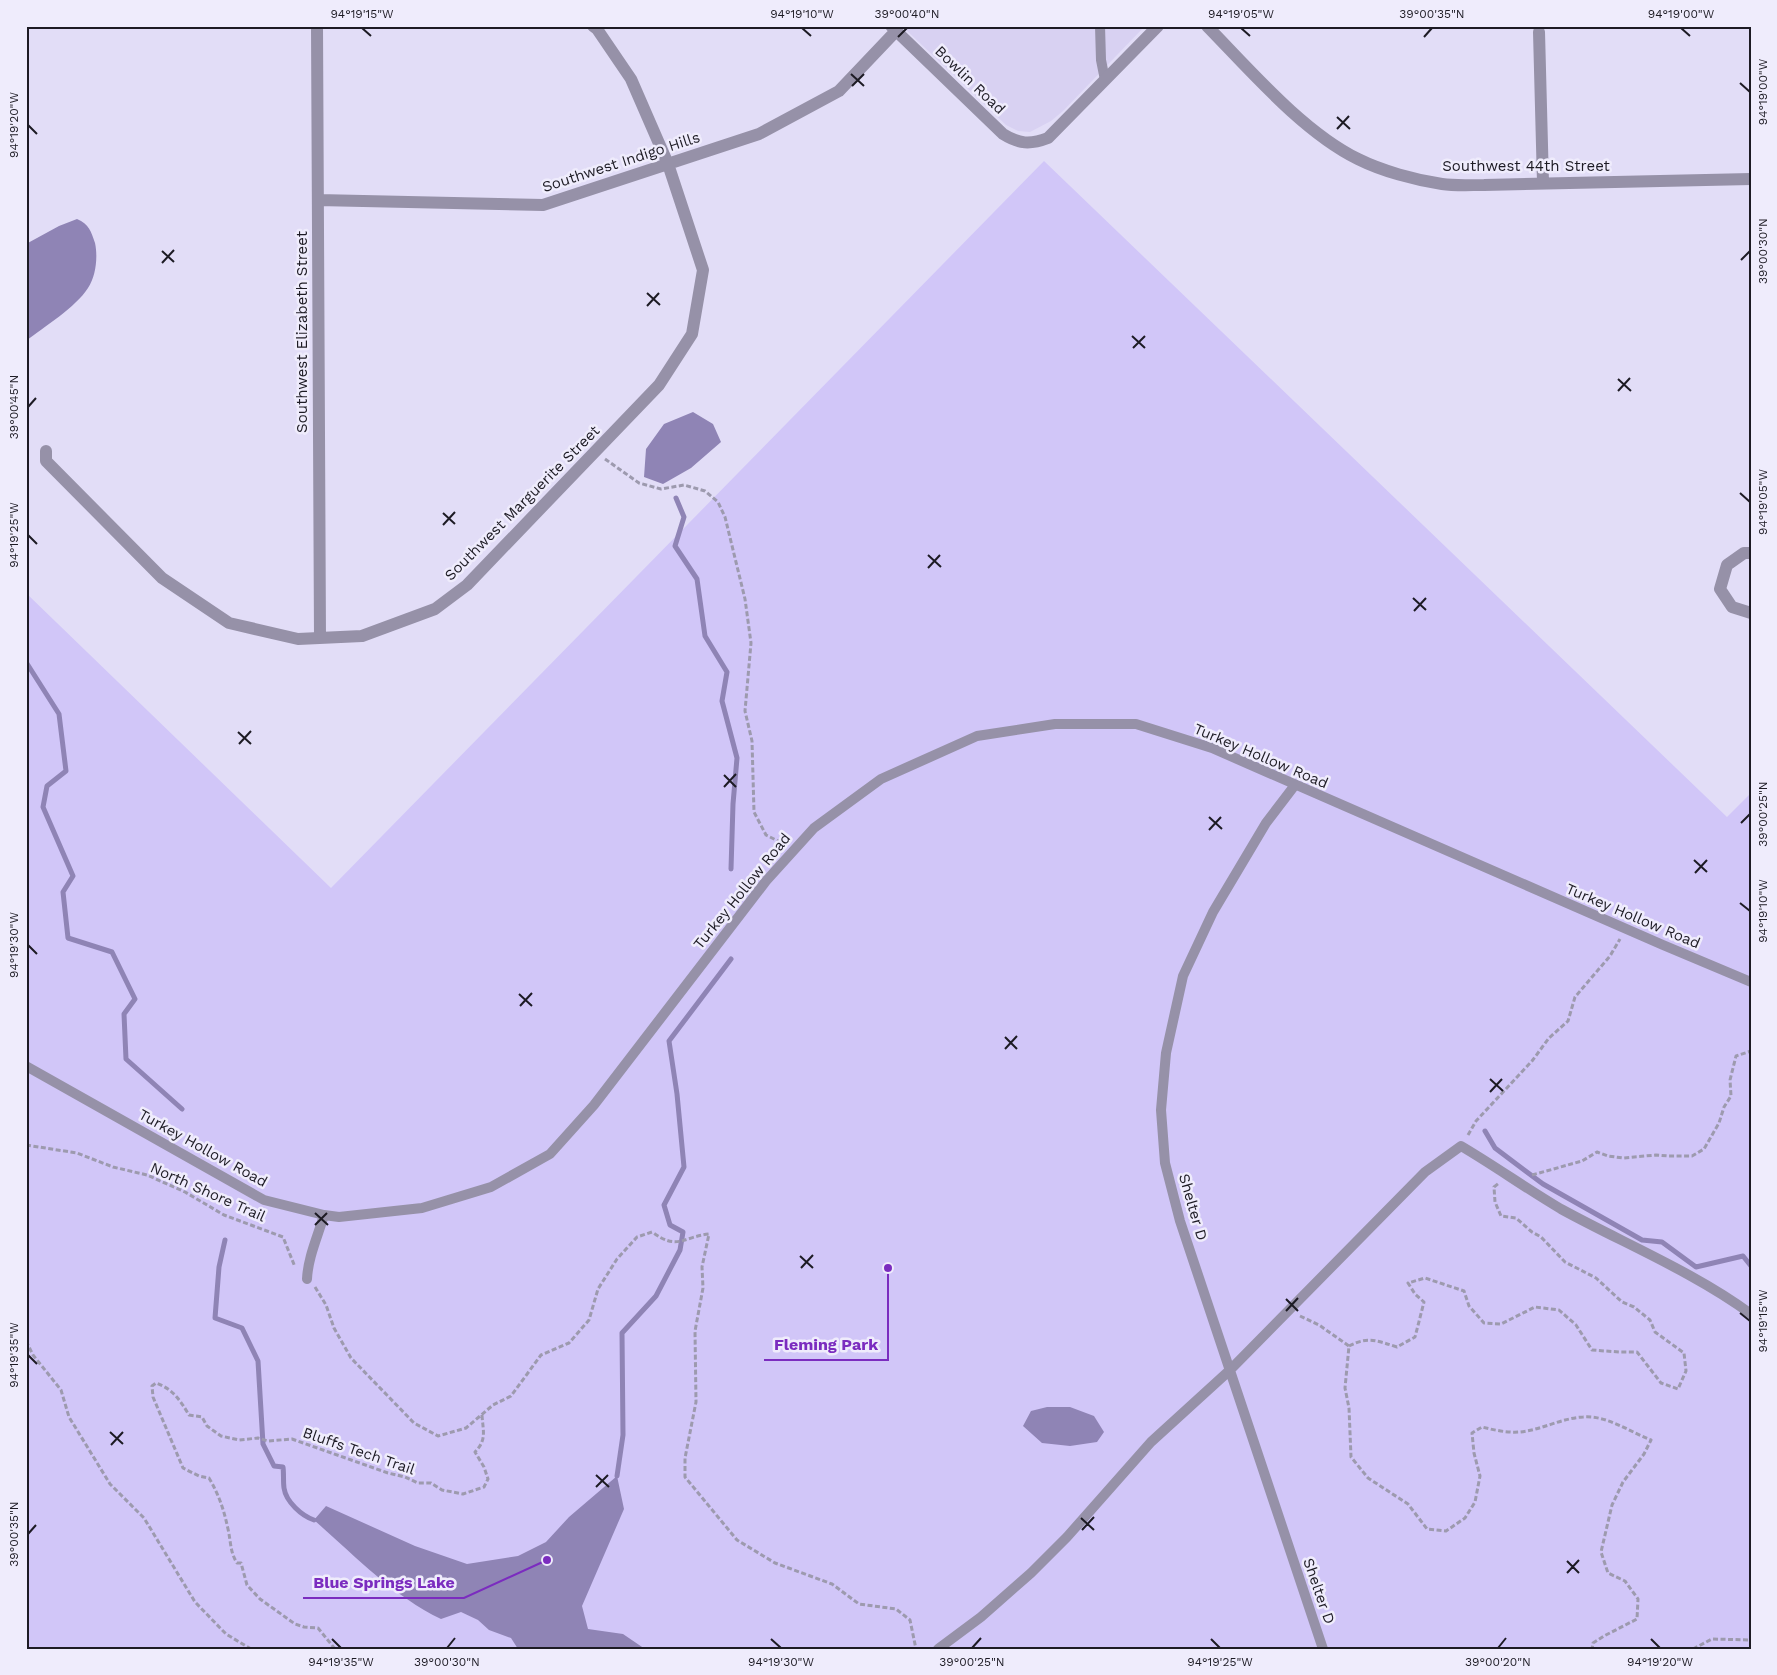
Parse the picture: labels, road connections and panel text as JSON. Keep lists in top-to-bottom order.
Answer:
{
  "streets": {
    "street": [
      "Bowlin Road",
      "Southwest Indigo Hills",
      "Southwest 44th Street",
      "Southwest Elizabeth Street",
      "Southwest Marguerite Street"
    ],
    "lane": ["Turkey Hollow Road", "Shelter D"],
    "path": ["North Shore Trail", "Bluffs Tech Trail"]
  },
  "crossings": [
    ["Bowlin Road", "Southwest Indigo Hills"],
    ["Southwest Indigo Hills", "Southwest Elizabeth Street"],
    ["Southwest Indigo Hills", "Southwest Marguerite Street"],
    ["Southwest Elizabeth Street", "Southwest Marguerite Street"],
    ["Turkey Hollow Road", "Shelter D"],
    ["North Shore Trail", "Bluffs Tech Trail"]
  ],
  "places": ["Fleming Park", "Blue Springs Lake"],
  "coordinates": [
    "94°19'15\"W",
    "94°19'10\"W",
    "39°00'40\"N",
    "94°19'05\"W",
    "39°00'35\"N",
    "94°19'00\"W",
    "94°19'20\"W",
    "39°00'30\"N",
    "39°00'45\"N",
    "94°19'25\"W",
    "39°00'25\"N",
    "94°19'30\"W",
    "94°19'35\"W",
    "39°00'20\"N"
  ]
}
